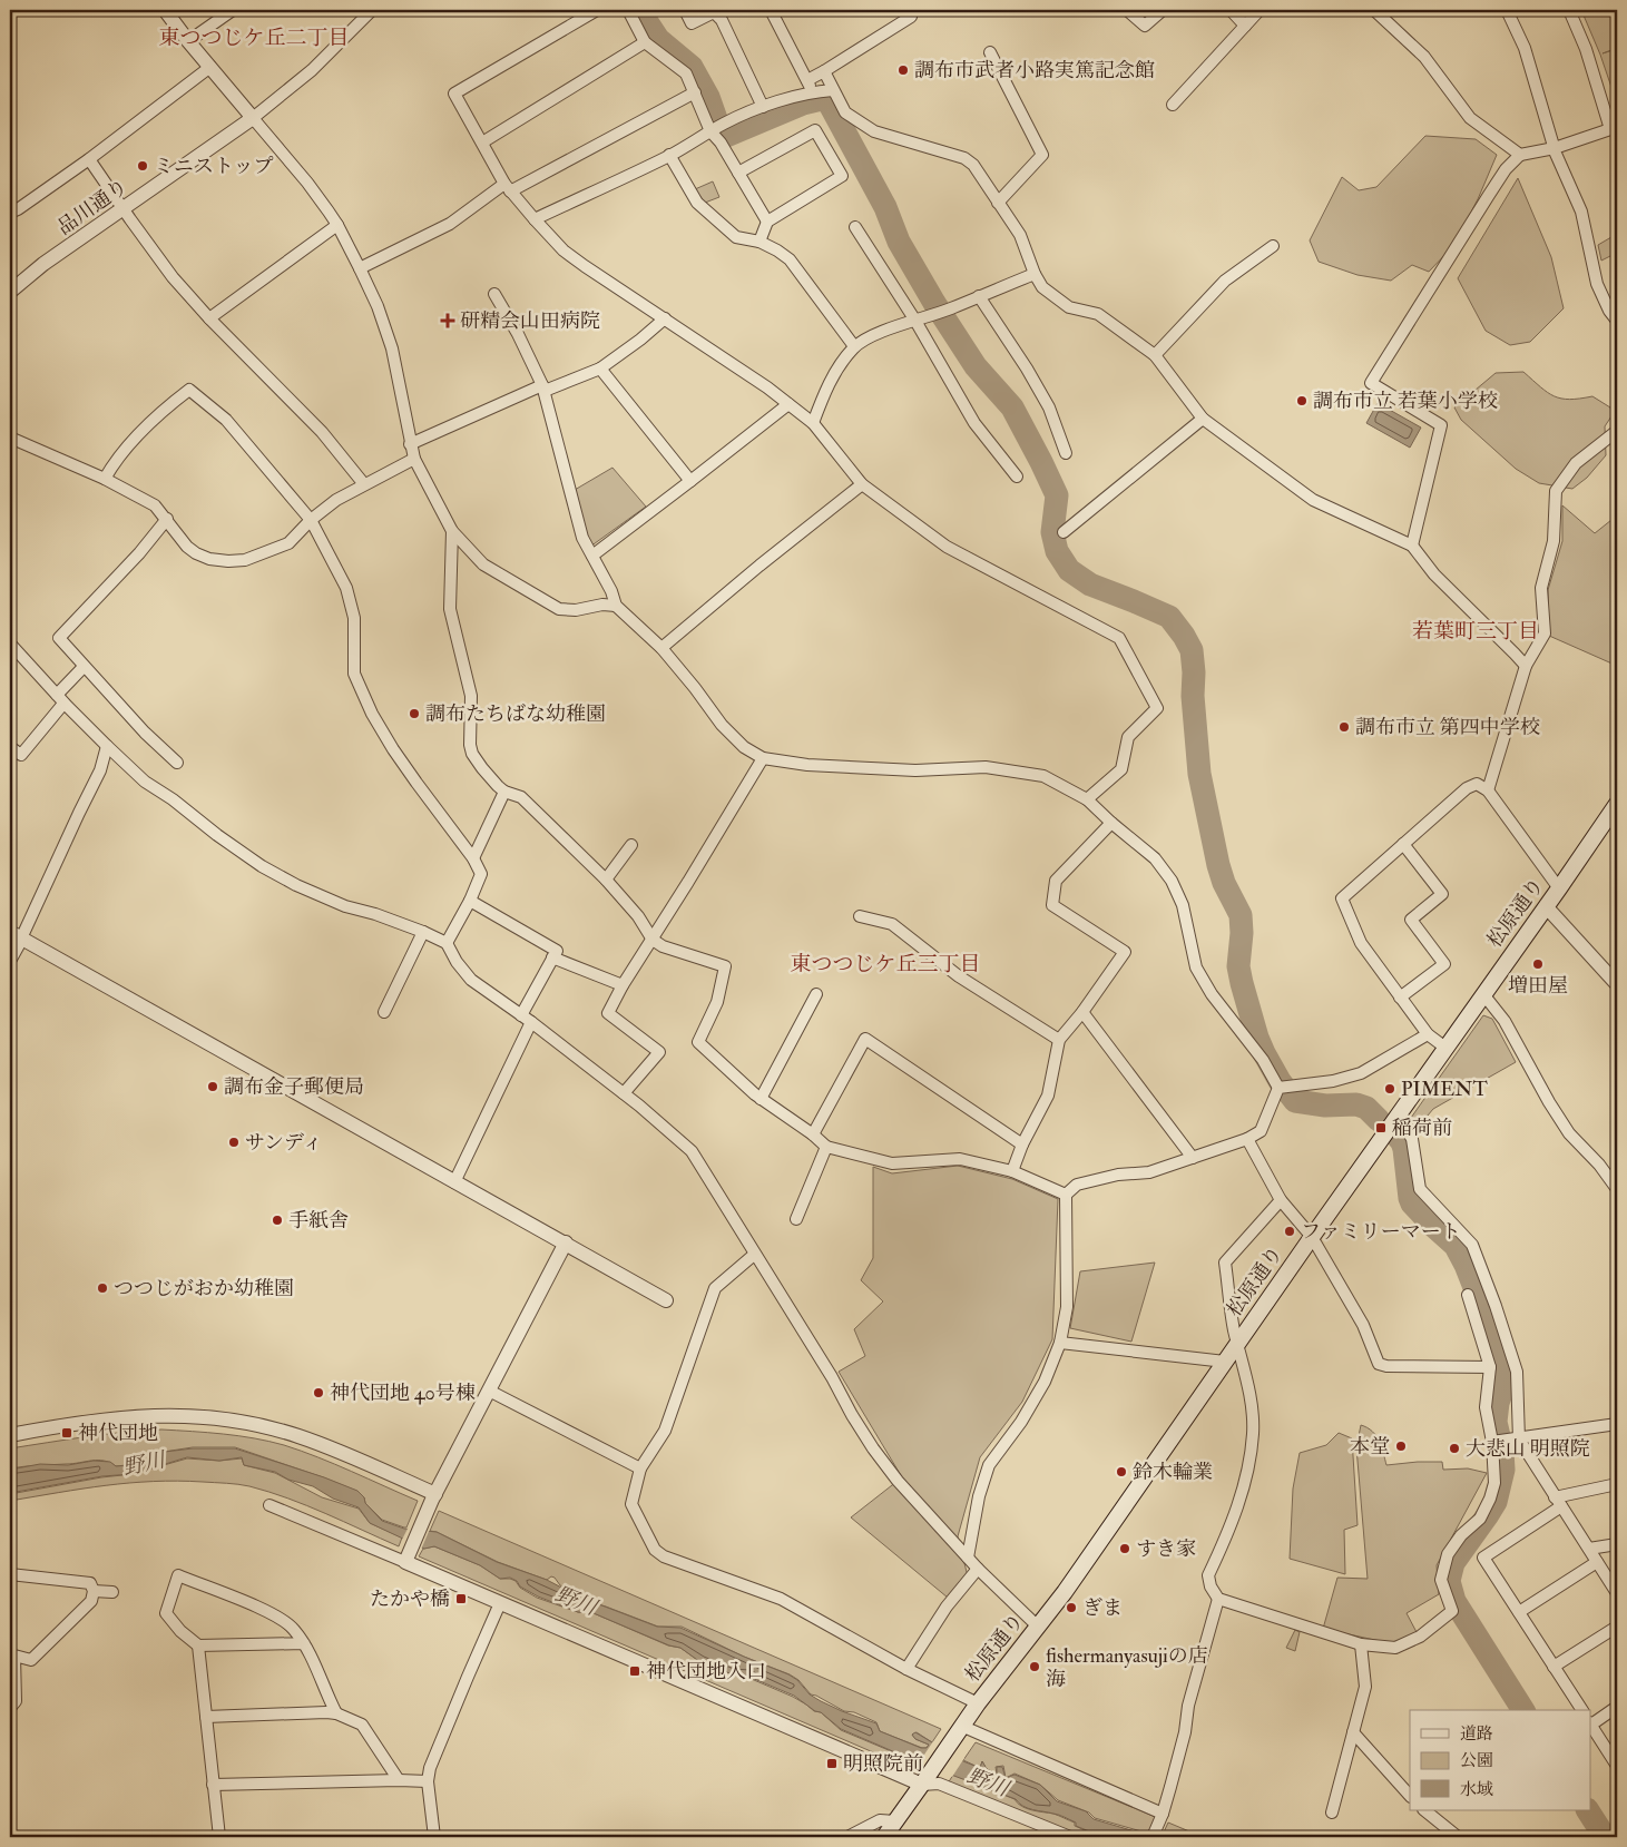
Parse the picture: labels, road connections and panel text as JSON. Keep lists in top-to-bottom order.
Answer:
{
  "streets": {
    "main road": ["松原通り"],
    "street": ["品川通り"]
  },
  "districts": ["東つつじケ丘二丁目", "若葉町三丁目", "東つつじケ丘三丁目"],
  "water": ["野川"],
  "places": {
    "other": [
      "調布市武者小路実篤記念館",
      "ミニストップ",
      "調布市立 若葉小学校",
      "調布たちばな幼稚園",
      "調布市立 第四中学校",
      "増田屋",
      "調布金子郵便局",
      "PIMENT",
      "サンディ",
      "手紙舎",
      "ファミリーマート",
      "つつじがおか幼稚園",
      "神代団地 40号棟",
      "本堂",
      "大悲山 明照院",
      "鈴木輪業",
      "すき家",
      "ぎま",
      "fishermanyasujiの店 海"
    ],
    "health": ["研精会山田病院"],
    "transit": [
      "稲荷前",
      "神代団地",
      "たかや橋",
      "神代団地入口",
      "明照院前"
    ]
  },
  "legend": ["道路", "公園", "水域"]
}
